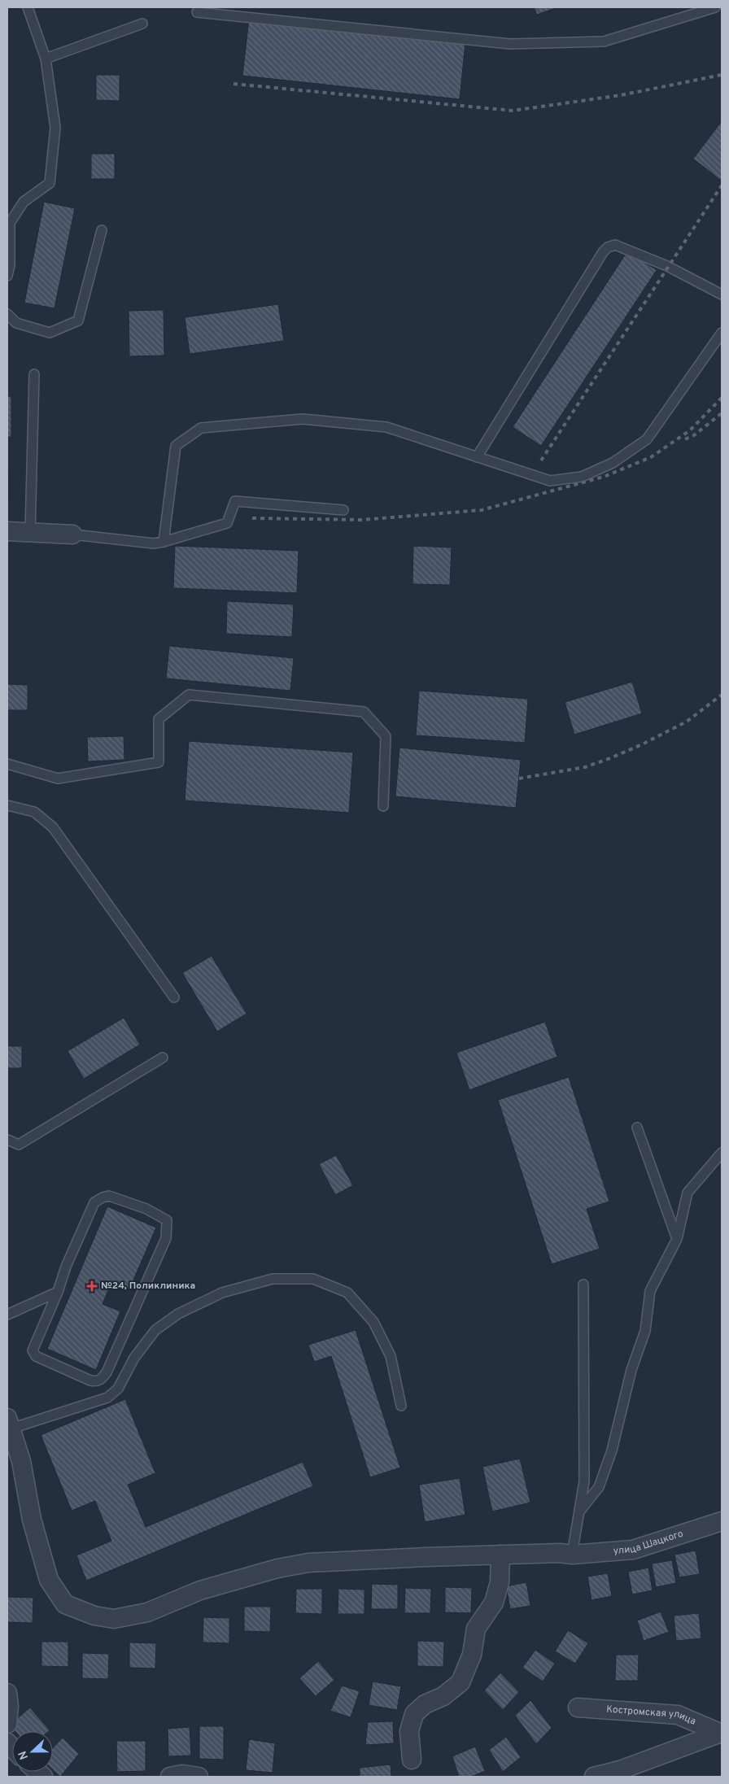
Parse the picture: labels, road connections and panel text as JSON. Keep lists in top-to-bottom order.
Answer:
{
  "streets": {
    "street": ["улица Шацкого", "Костромская улица"]
  },
  "places": {
    "health": ["№24, Поликлиника"]
  },
  "north": "left"
}
